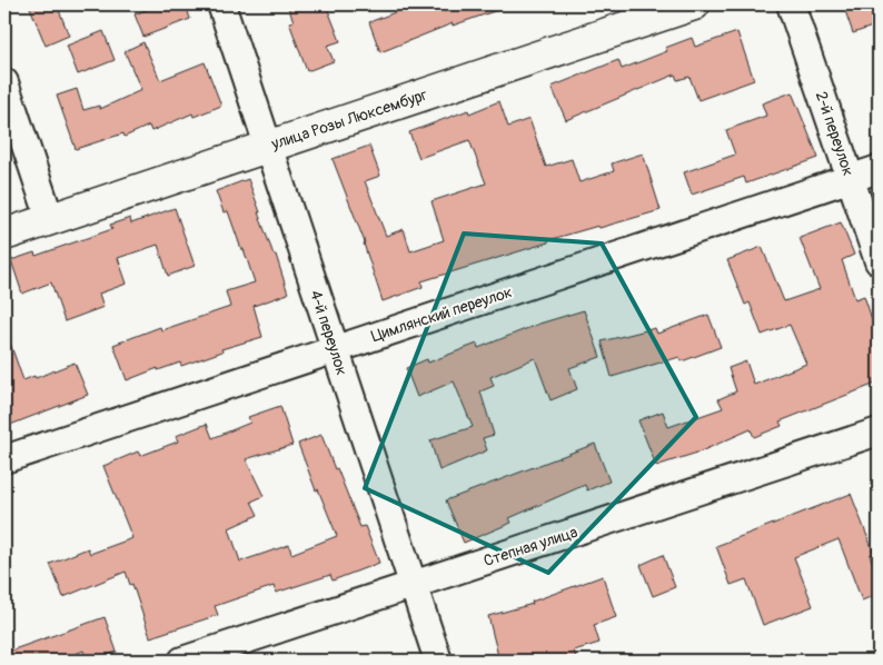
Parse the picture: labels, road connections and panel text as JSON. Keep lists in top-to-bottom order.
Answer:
{
  "streets": {
    "street": [
      "улица Розы Люксембург",
      "2-й переулок",
      "Цимлянский переулок",
      "4-й переулок",
      "Степная улица"
    ]
  },
  "crossings": [
    ["улица Розы Люксембург", "4-й переулок"],
    ["2-й переулок", "Цимлянский переулок"],
    ["Цимлянский переулок", "4-й переулок"],
    ["4-й переулок", "Степная улица"]
  ]
}
